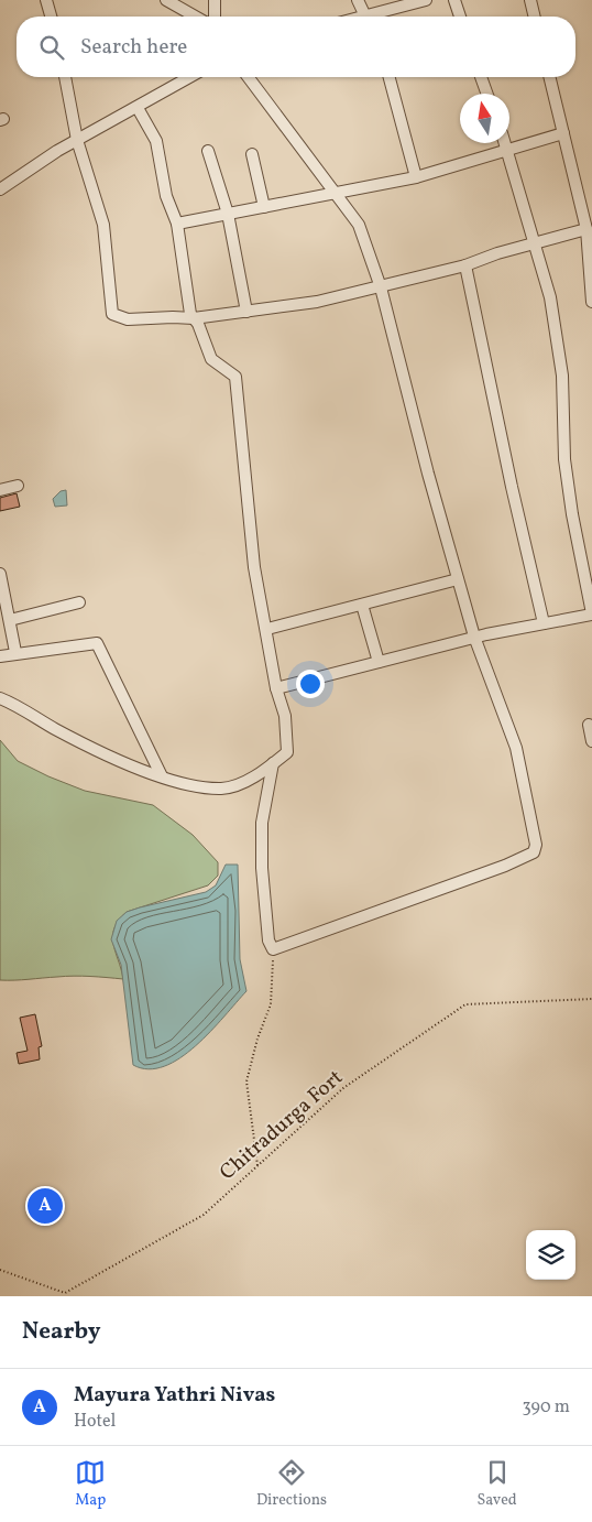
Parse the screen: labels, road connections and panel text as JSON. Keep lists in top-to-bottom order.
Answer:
{
  "streets": {
    "path": ["Chitradurga Fort"]
  },
  "north": "top",
  "page": {
    "search": "Search here",
    "pins": "A",
    "heading": "Nearby",
    "list": [
      {
        "mark": "A",
        "name": "Mayura Yathri Nivas",
        "note": "Hotel",
        "value": "390 m"
      }
    ],
    "nav": ["Map", "Directions", "Saved"]
  }
}
